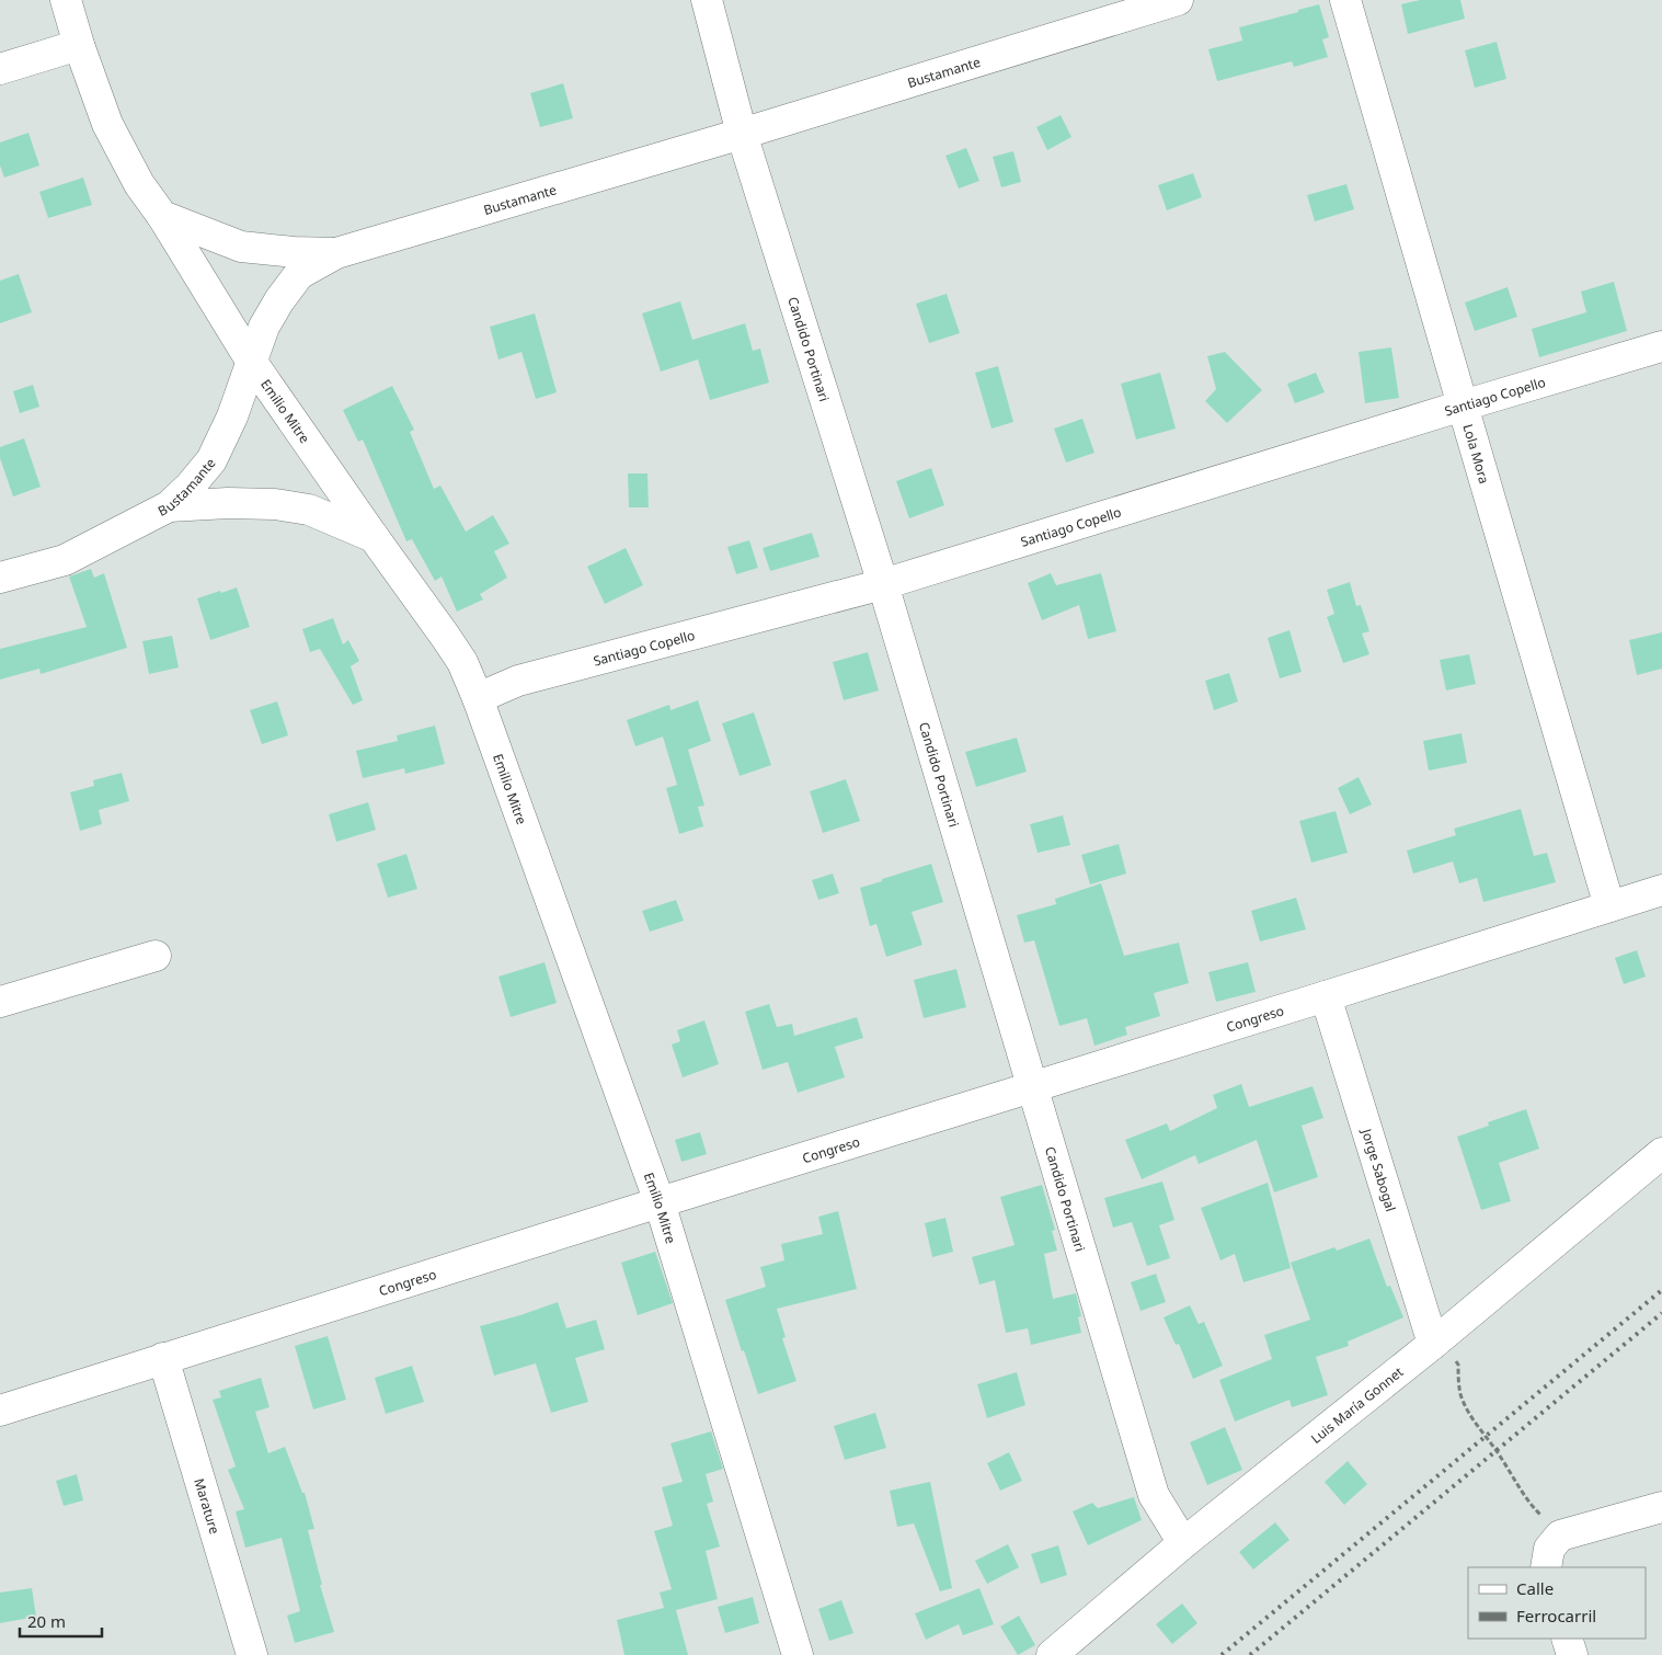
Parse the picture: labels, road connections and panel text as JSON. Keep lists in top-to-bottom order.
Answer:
{
  "streets": {
    "street": [
      "Bustamante",
      "Candido Portinari",
      "Santiago Copello",
      "Emilio Mitre",
      "Lola Mora",
      "Congreso",
      "Jorge Sabogal",
      "Luis María Gonnet",
      "Marature"
    ]
  },
  "crossings": [
    ["Bustamante", "Candido Portinari"],
    ["Bustamante", "Emilio Mitre"],
    ["Candido Portinari", "Santiago Copello"],
    ["Candido Portinari", "Congreso"],
    ["Candido Portinari", "Luis María Gonnet"],
    ["Santiago Copello", "Emilio Mitre"],
    ["Santiago Copello", "Lola Mora"],
    ["Emilio Mitre", "Congreso"],
    ["Lola Mora", "Congreso"],
    ["Congreso", "Jorge Sabogal"],
    ["Congreso", "Marature"],
    ["Jorge Sabogal", "Luis María Gonnet"]
  ],
  "legend": ["Calle", "Ferrocarril"],
  "scale_bar": "20 m"
}
